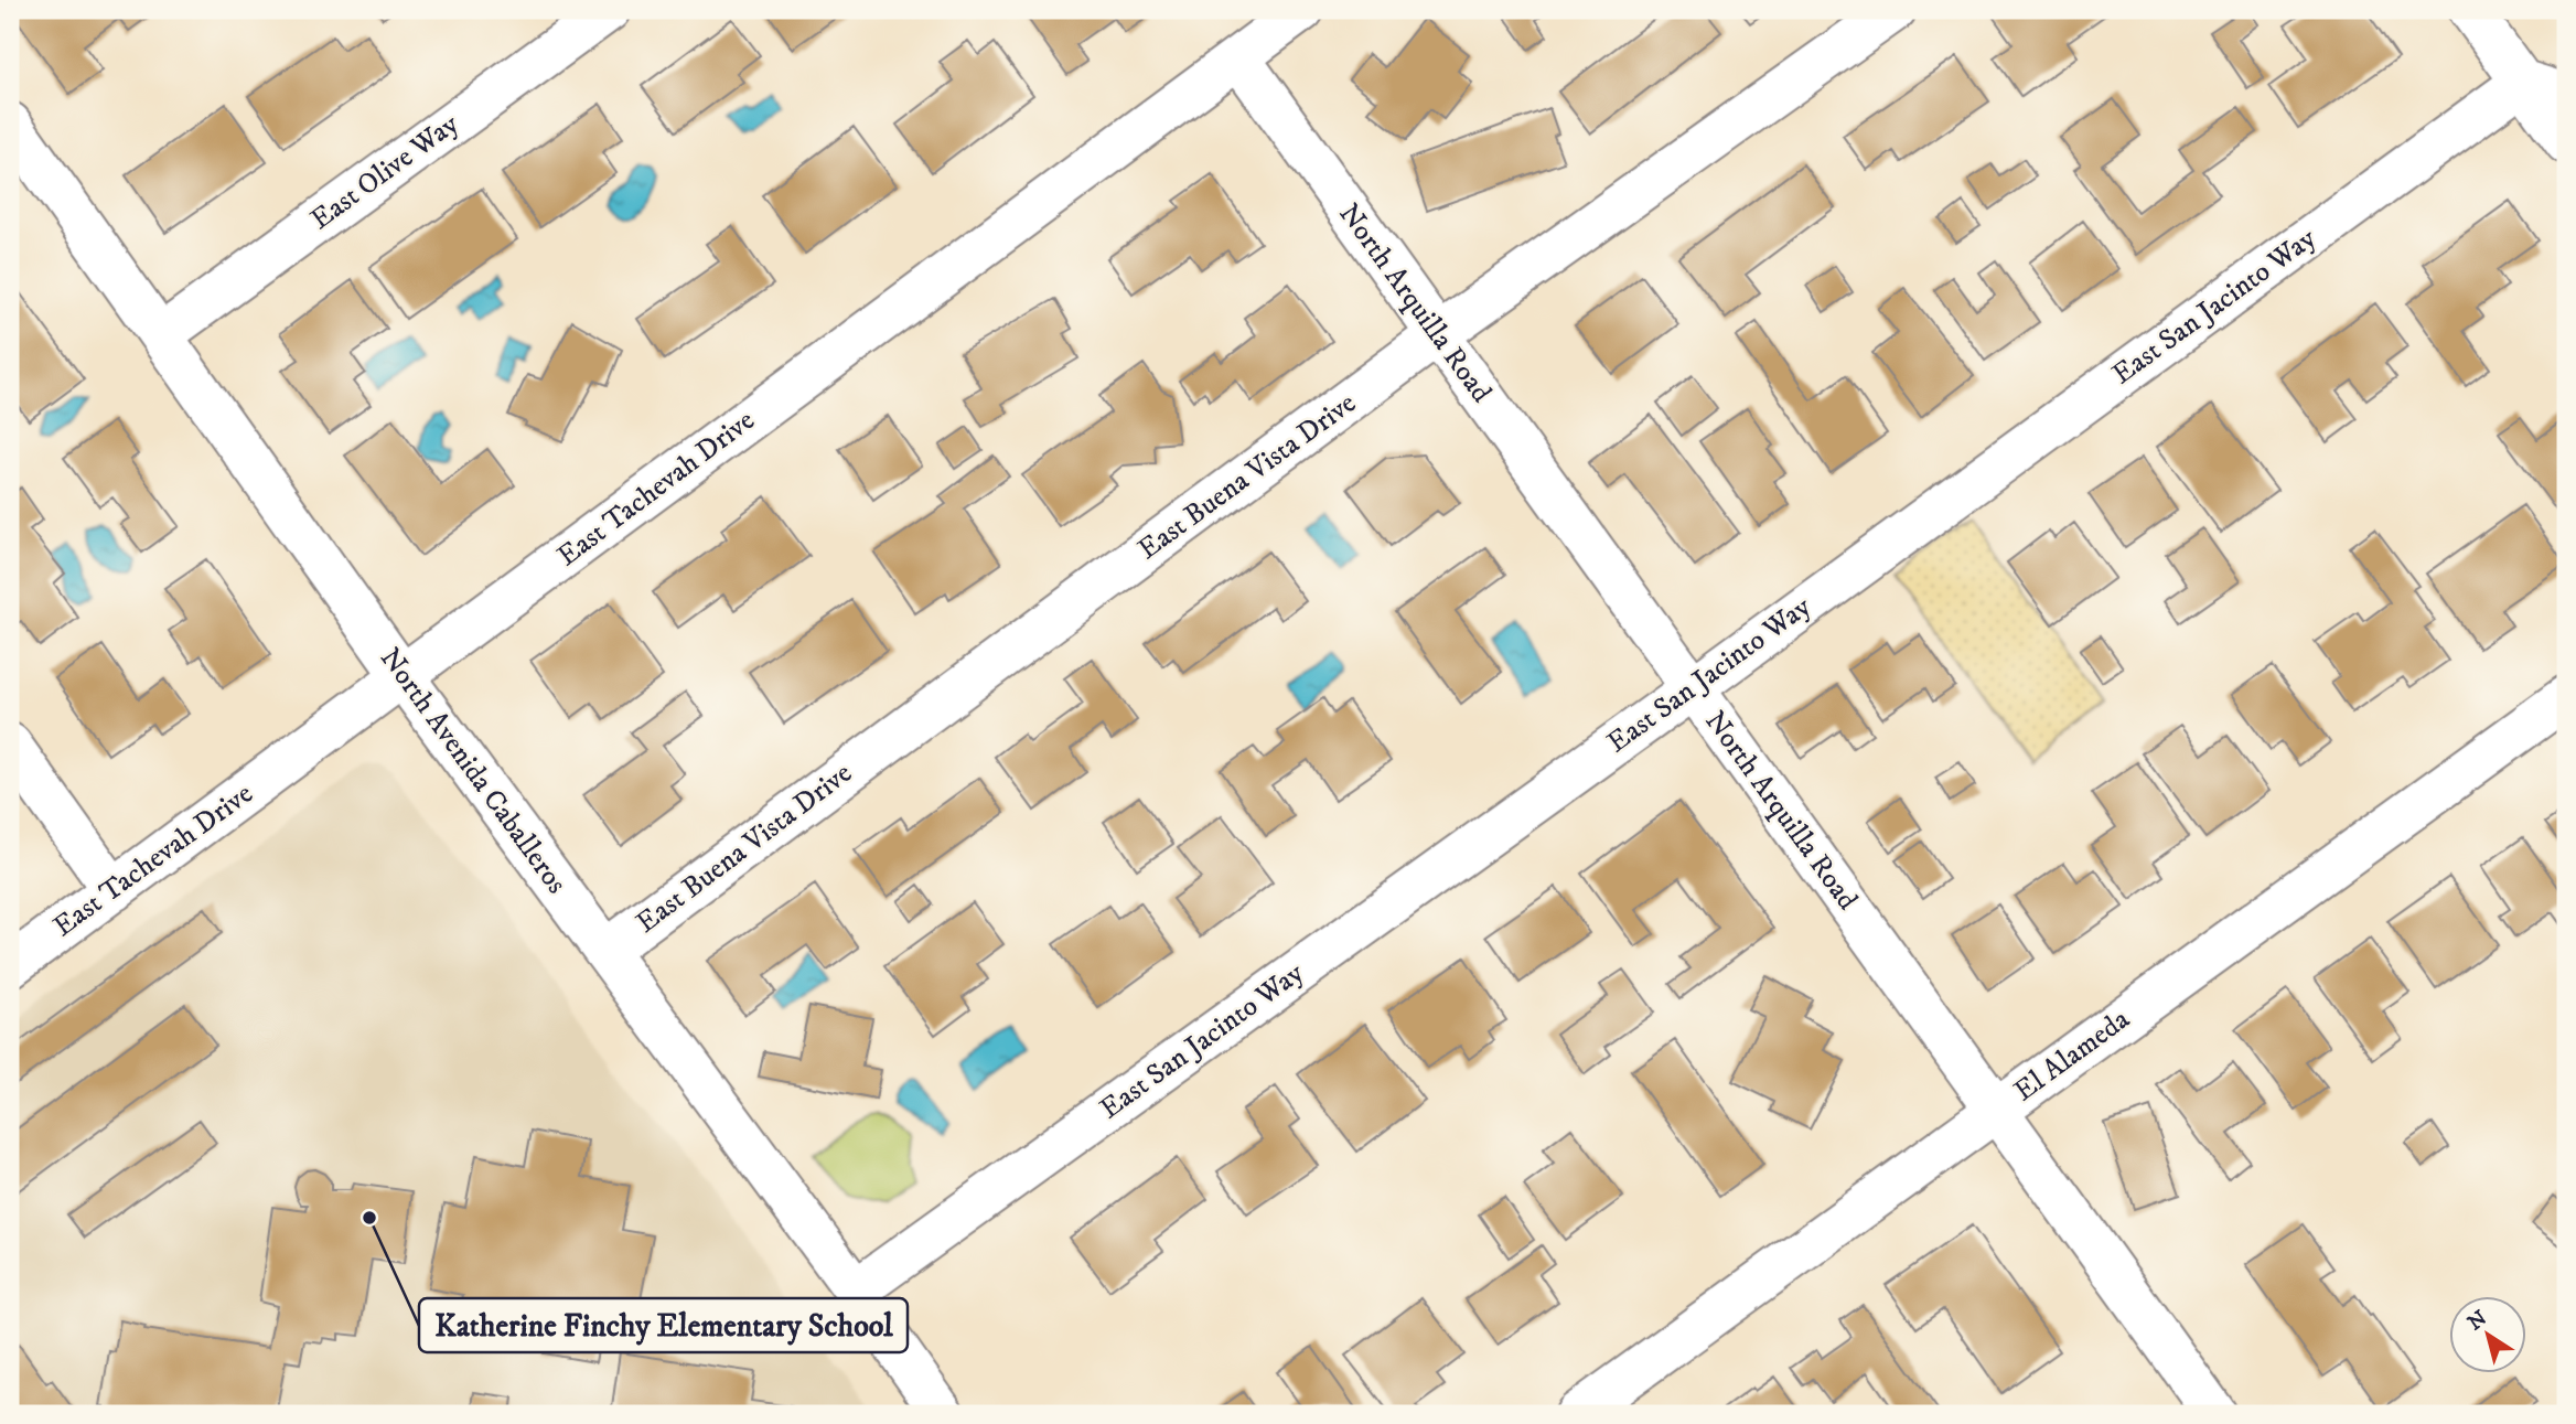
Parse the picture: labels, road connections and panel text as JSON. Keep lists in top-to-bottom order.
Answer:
{
  "streets": {
    "street": [
      "East Olive Way",
      "North Arquilla Road",
      "East San Jacinto Way",
      "East Buena Vista Drive",
      "East Tachevah Drive",
      "North Avenida Caballeros",
      "El Alameda"
    ]
  },
  "crossings": [
    ["East Olive Way", "North Avenida Caballeros"],
    ["North Arquilla Road", "East San Jacinto Way"],
    ["North Arquilla Road", "East Buena Vista Drive"],
    ["North Arquilla Road", "East Tachevah Drive"],
    ["North Arquilla Road", "El Alameda"],
    ["East San Jacinto Way", "North Avenida Caballeros"],
    ["East Buena Vista Drive", "North Avenida Caballeros"],
    ["East Tachevah Drive", "North Avenida Caballeros"]
  ],
  "places": ["Katherine Finchy Elementary School"],
  "north": "top left"
}
